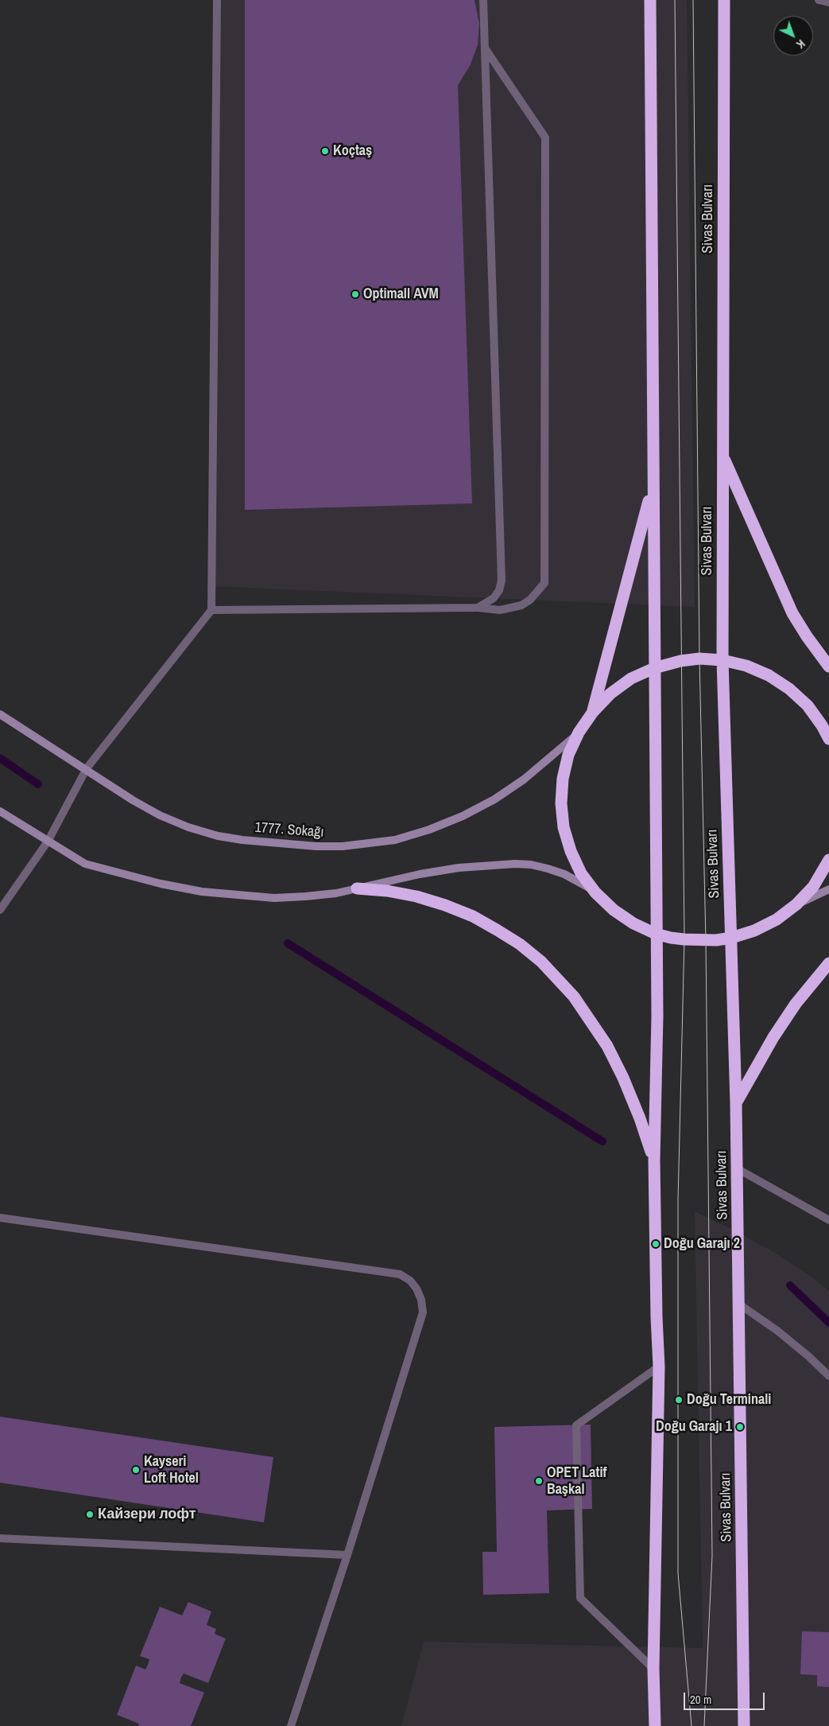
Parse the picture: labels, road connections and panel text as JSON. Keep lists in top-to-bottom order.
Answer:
{
  "streets": {
    "highway": ["Sivas Bulvarı"],
    "street": ["1777. Sokağı"]
  },
  "places": [
    "Koçtaş",
    "Optimall AVM",
    "Doğu Garajı 2",
    "Doğu Terminali",
    "Doğu Garajı 1",
    "Kayseri Loft Hotel",
    "OPET Latif Başkal",
    "Кайзери лофт"
  ],
  "scale_bar": "20 m",
  "north": "bottom right"
}
